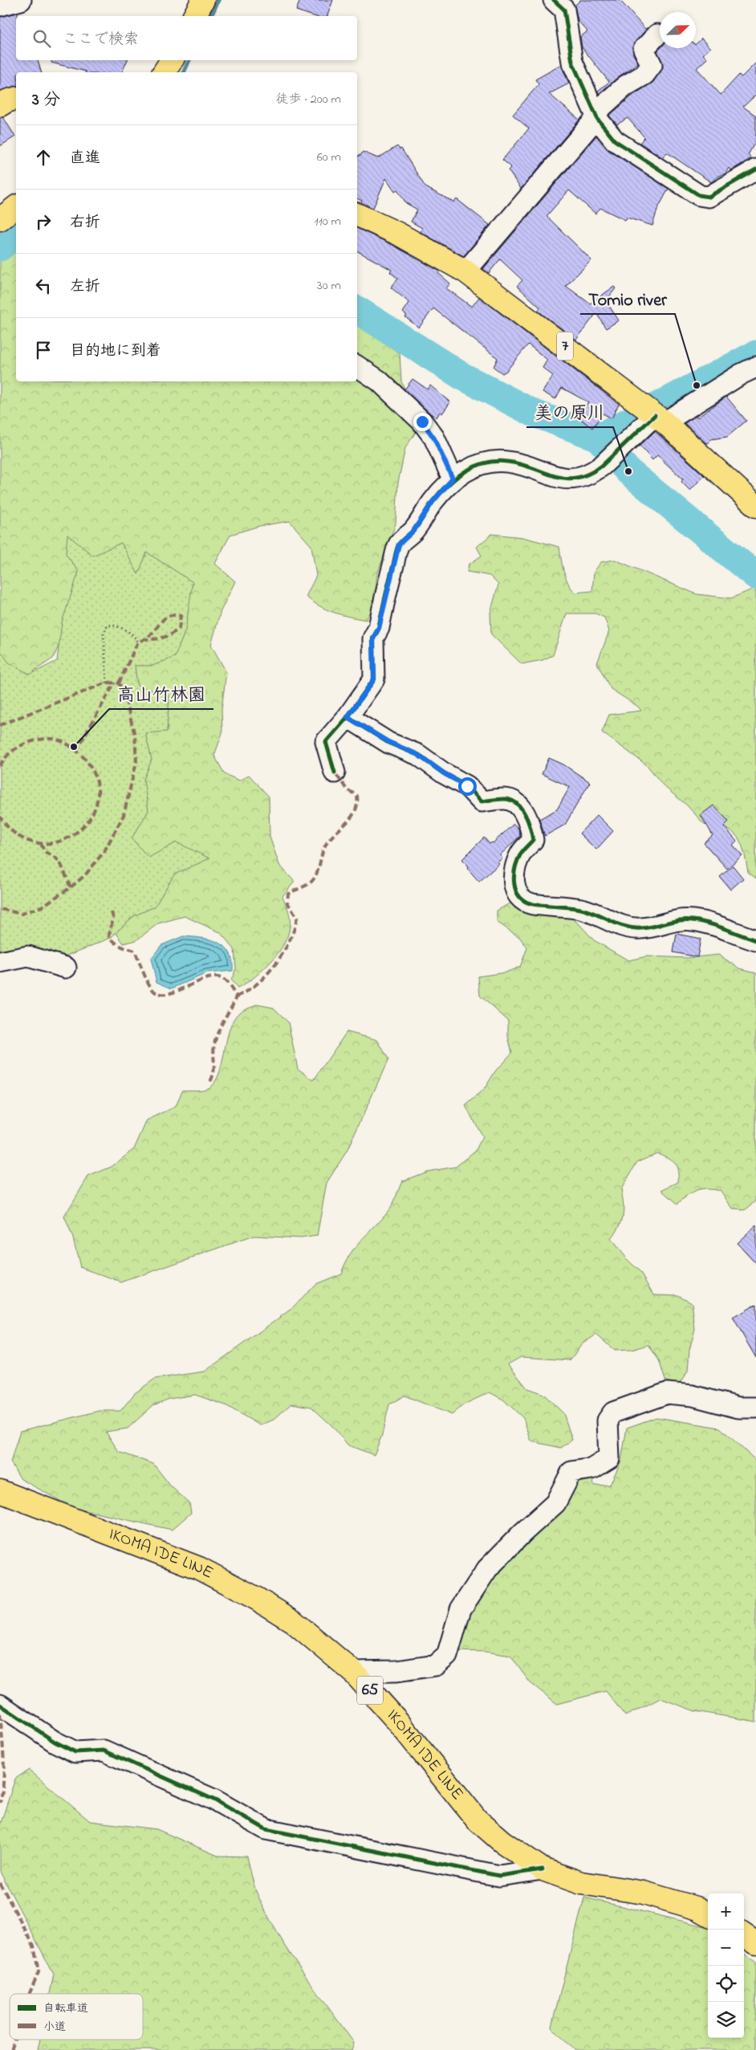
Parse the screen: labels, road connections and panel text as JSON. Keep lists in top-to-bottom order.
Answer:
{
  "streets": {
    "main road": ["7", "IKOMA IDE LINE", "65"]
  },
  "places": ["Tomio river", "美の原川", "高山竹林園"],
  "legend": ["自転車道", "小道"],
  "north": "top right",
  "page": {
    "search": "ここで検索",
    "heading": ["3 分", "徒歩 · 200 m"],
    "list": [
      ["直進", "60 m"],
      ["右折", "110 m"],
      ["左折", "30 m"],
      "目的地に到着"
    ],
    "map_buttons": ["+", "−"]
  }
}
